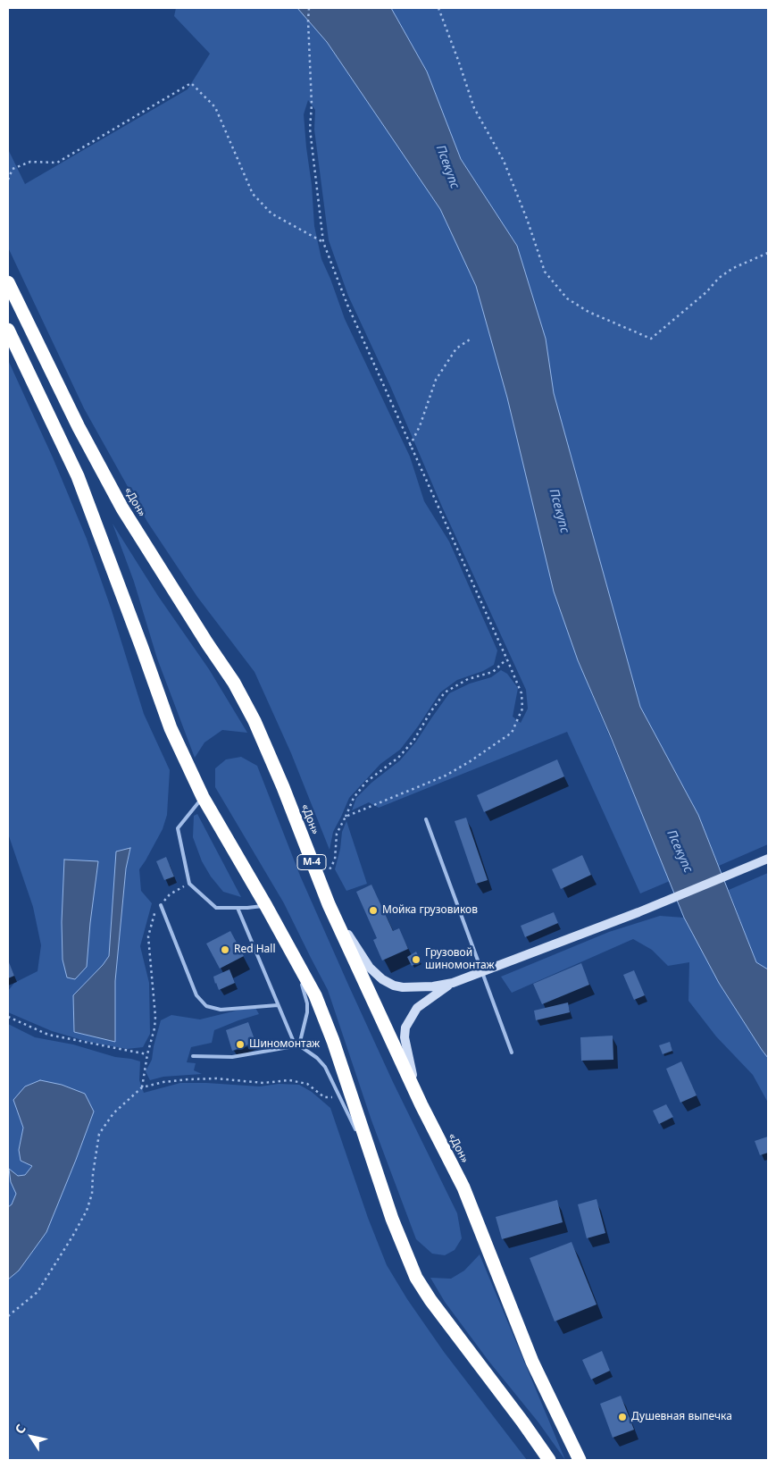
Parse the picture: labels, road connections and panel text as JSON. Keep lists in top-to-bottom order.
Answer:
{
  "streets": {
    "highway": ["«Дон»", "М-4"]
  },
  "crossings": [
    ["«Дон»", "М-4"]
  ],
  "water": ["Псекупс"],
  "places": [
    "Мойка грузовиков",
    "Red Hall",
    "Грузовой шиномонтаж",
    "Шиномонтаж",
    "Душевная выпечка"
  ],
  "north": "top left"
}
